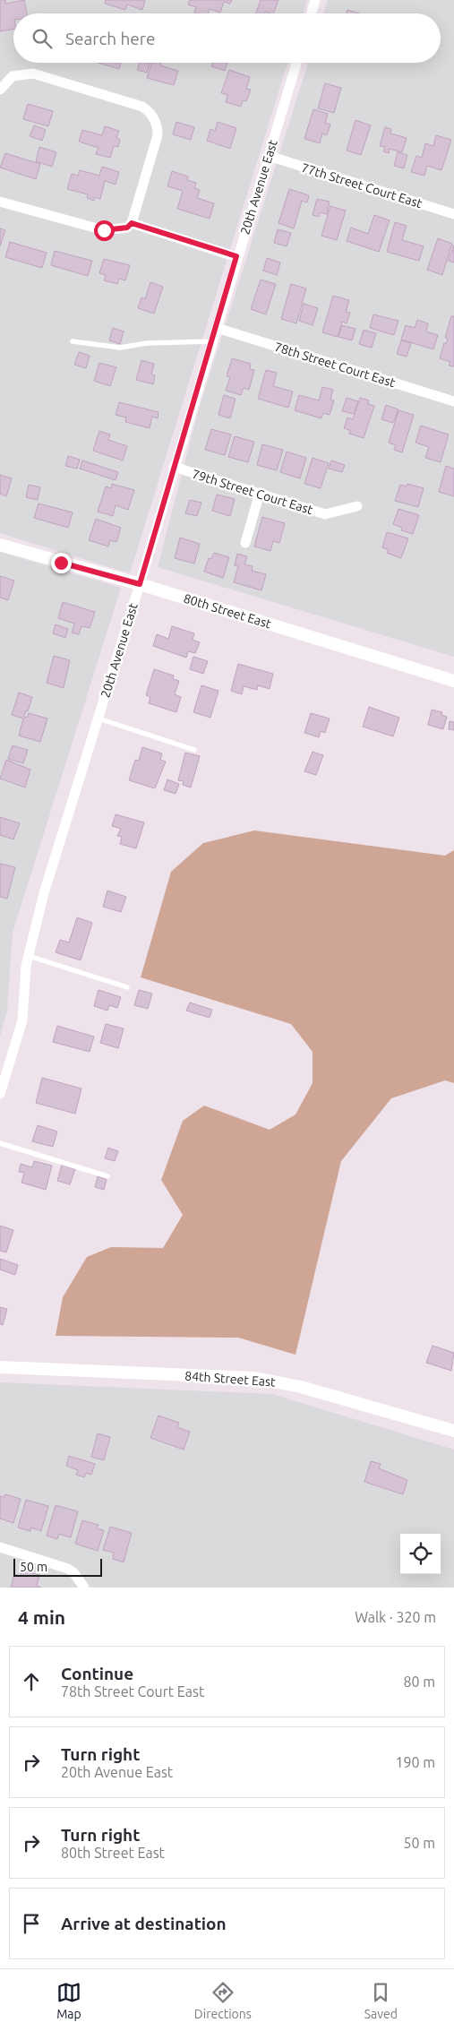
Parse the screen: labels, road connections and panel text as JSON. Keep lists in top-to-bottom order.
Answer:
{
  "streets": {
    "street": [
      "77th Street Court East",
      "20th Avenue East",
      "78th Street Court East",
      "79th Street Court East",
      "80th Street East",
      "84th Street East"
    ]
  },
  "crossings": [
    ["77th Street Court East", "20th Avenue East"],
    ["20th Avenue East", "78th Street Court East"],
    ["20th Avenue East", "79th Street Court East"],
    ["20th Avenue East", "80th Street East"]
  ],
  "scale_bar": "50 m",
  "page": {
    "search": "Search here",
    "scale": "50 m",
    "heading": ["4 min", "Walk · 320 m"],
    "list": [
      ["Continue", "78th Street Court East", "80 m"],
      ["Turn right", "20th Avenue East", "190 m"],
      ["Turn right", "80th Street East", "50 m"],
      "Arrive at destination"
    ],
    "nav": ["Map", "Directions", "Saved"]
  }
}
